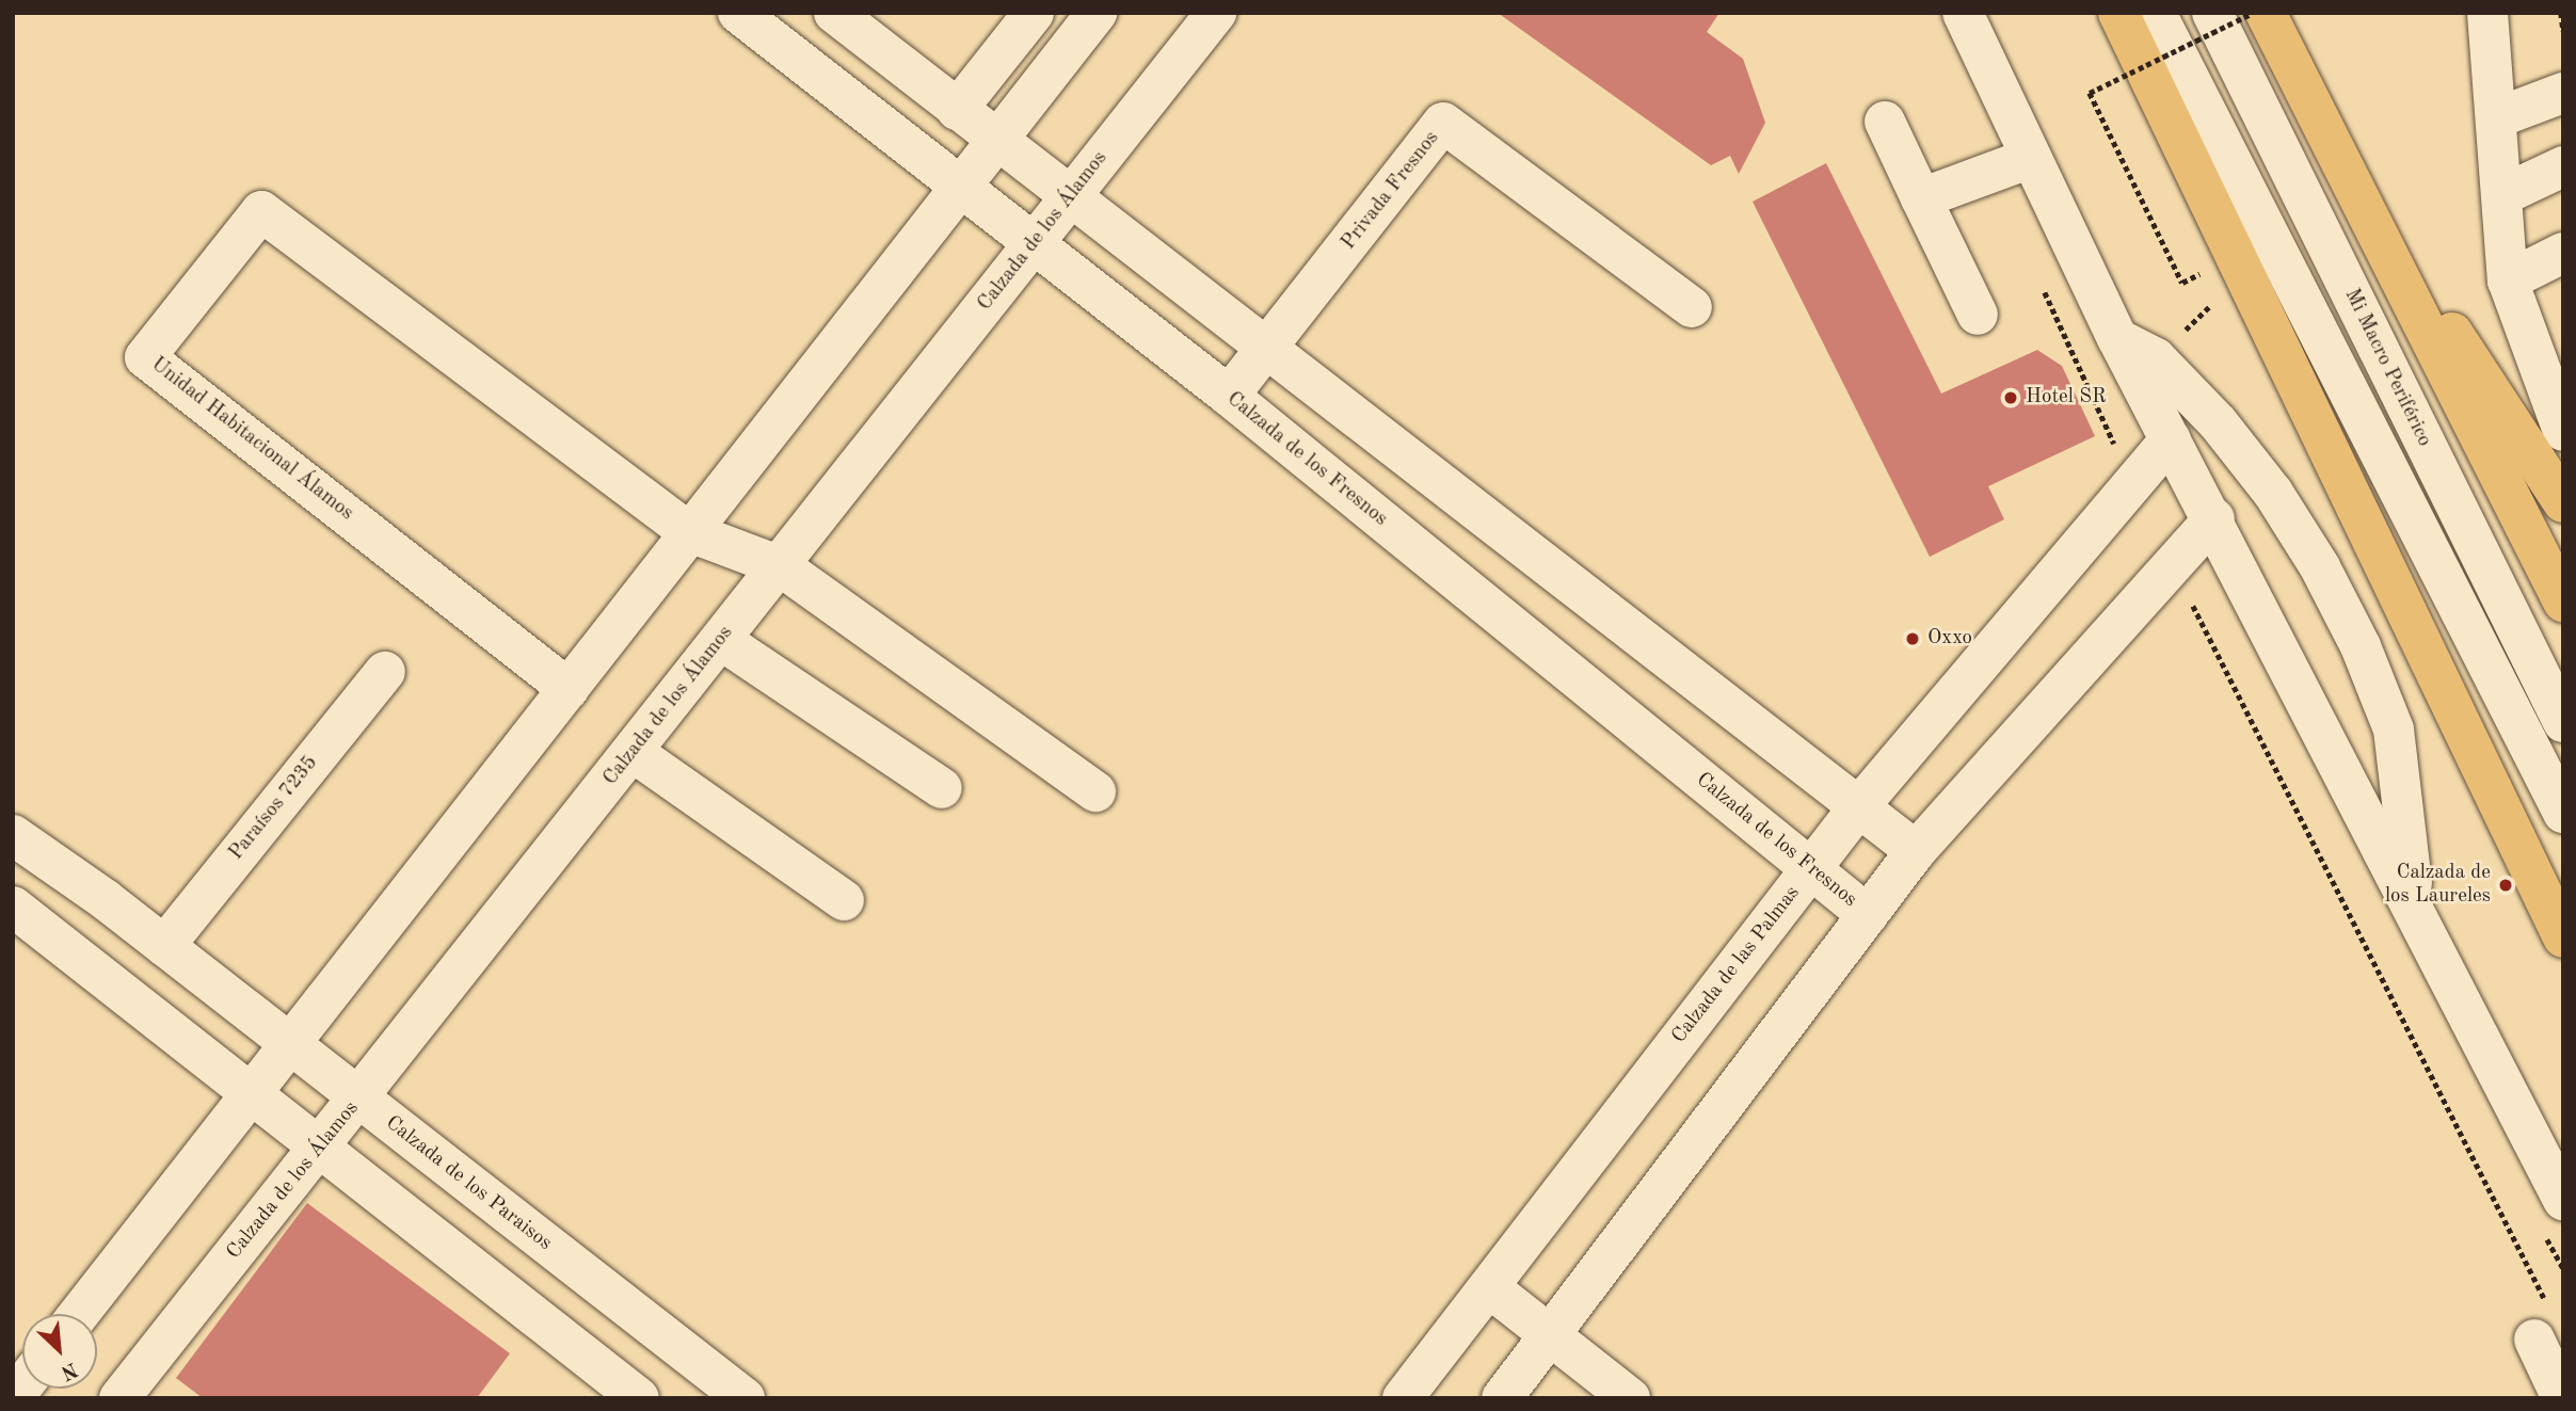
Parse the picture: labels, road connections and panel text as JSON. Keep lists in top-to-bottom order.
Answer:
{
  "streets": {
    "street": [
      "Privada Fresnos",
      "Calzada de los Álamos",
      "Mi Macro Periférico",
      "Unidad Habitacional Álamos",
      "Calzada de los Fresnos",
      "Paraísos 7235",
      "Calzada de las Palmas",
      "Calzada de los Paraisos"
    ]
  },
  "crossings": [
    ["Privada Fresnos", "Calzada de los Fresnos"],
    ["Calzada de los Álamos", "Calzada de los Fresnos"],
    ["Calzada de los Álamos", "Calzada de los Paraisos"],
    ["Calzada de los Fresnos", "Calzada de las Palmas"],
    ["Paraísos 7235", "Calzada de los Paraisos"]
  ],
  "places": ["Hotel SR", "Oxxo", "Calzada de los Laureles"],
  "north": "bottom right"
}
